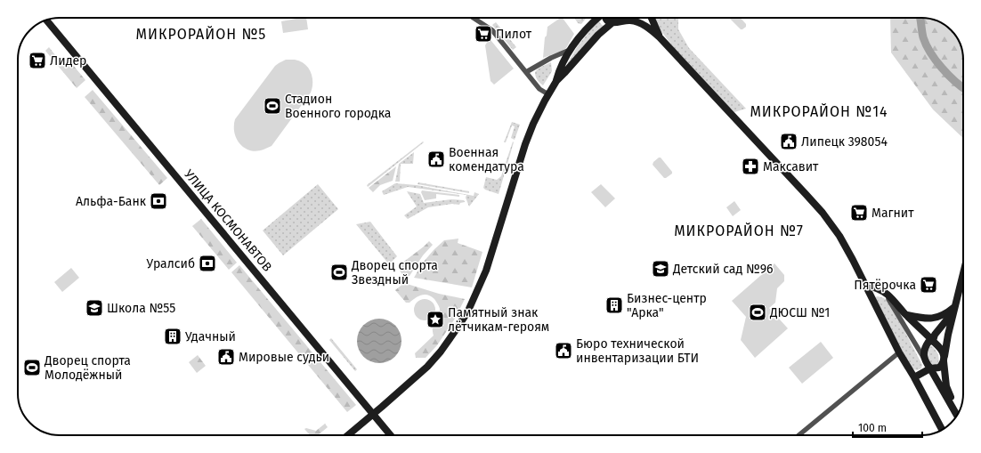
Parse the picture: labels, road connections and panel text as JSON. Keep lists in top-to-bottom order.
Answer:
{
  "streets": {
    "main road": ["УЛИЦА КОСМОНАВТОВ"]
  },
  "districts": ["МИКРОРАЙОН №5", "МИКРОРАЙОН №14", "МИКРОРАЙОН №7"],
  "places": {
    "supermarket": [
      "Пилот",
      "Лидер",
      "Магнит",
      "Пятёрочка"
    ],
    "sports": [
      "Стадион Военного городка",
      "Дворец спорта Звездный",
      "ДЮСШ №1",
      "Дворец спорта Молодёжный"
    ],
    "public building": [
      "Липецк 398054",
      "Военная комендатура",
      "Бюро технической инвентаризации БТИ",
      "Мировые судьи"
    ],
    "pharmacy": ["Максавит"],
    "bank": ["Альфа-Банк", "Уралсиб"],
    "school or university": ["Детский сад №96", "Школа №55"],
    "building": ["Бизнес-центр \"Арка\"", "Удачный"],
    "place": ["Памятный знак лётчикам-героям"]
  },
  "scale_bar": "100 m"
}
